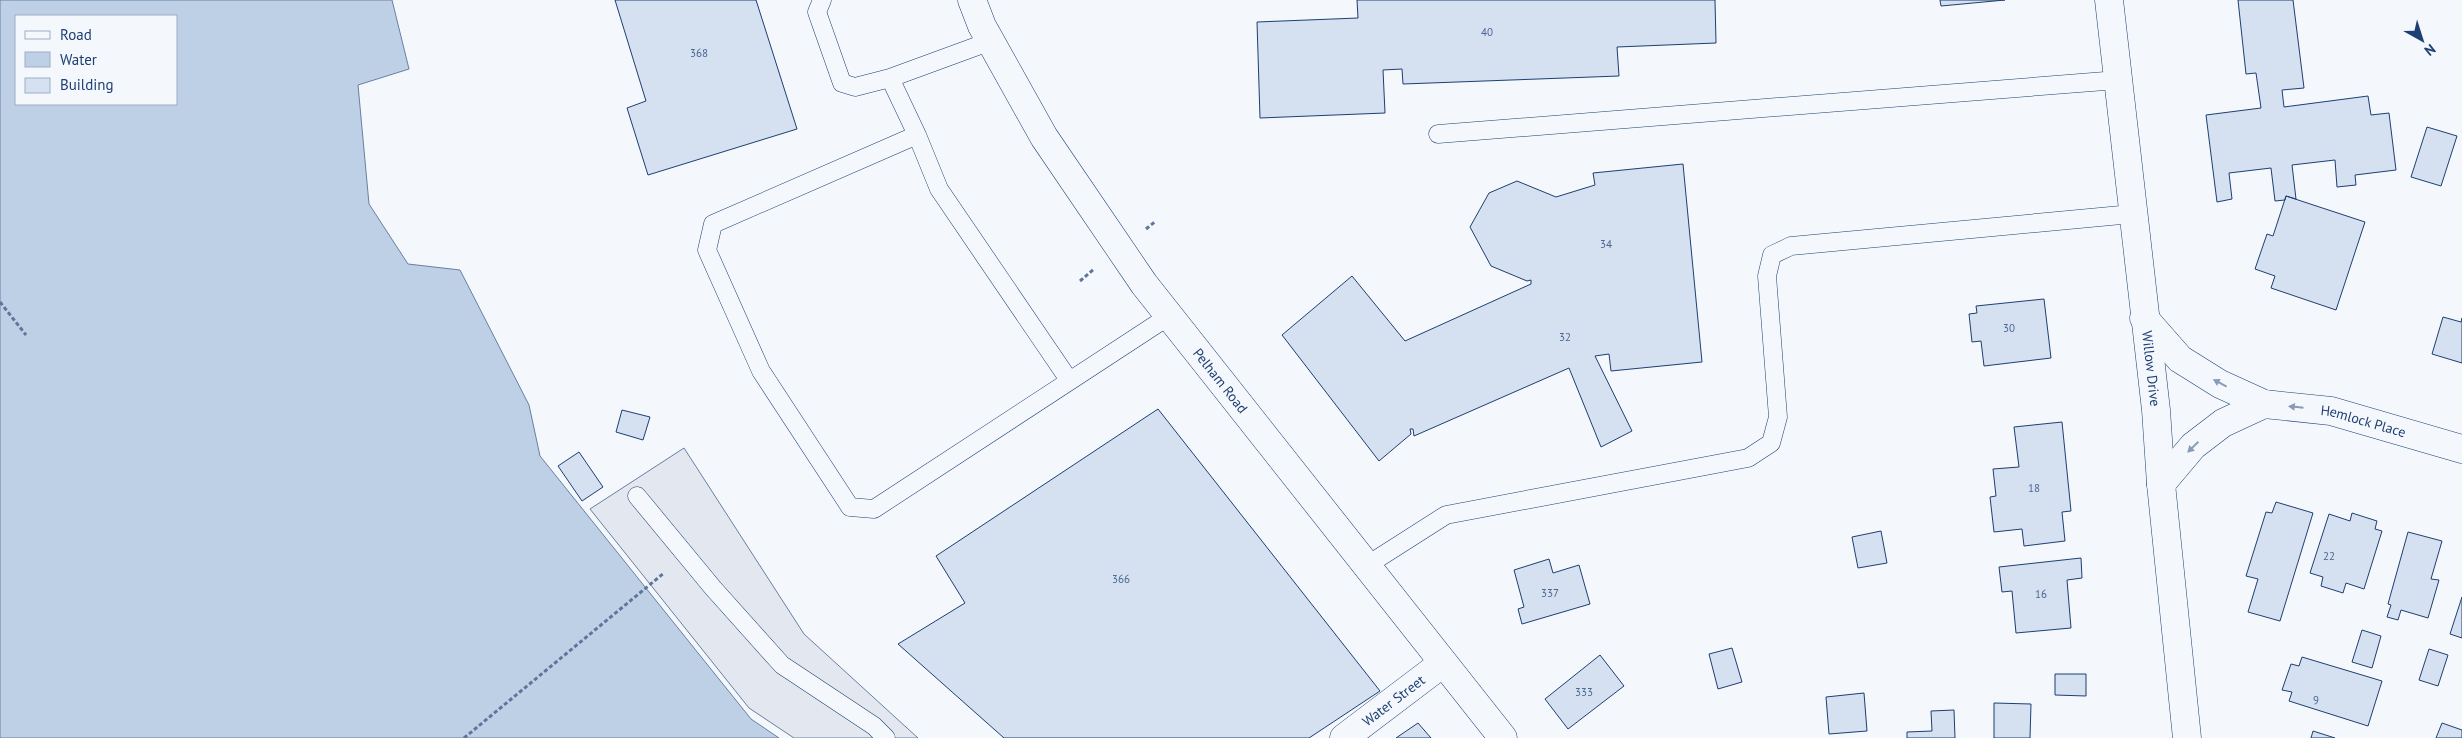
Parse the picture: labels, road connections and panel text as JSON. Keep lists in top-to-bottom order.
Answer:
{
  "streets": {
    "street": [
      "Willow Drive",
      "Pelham Road",
      "Hemlock Place",
      "Water Street"
    ]
  },
  "crossings": [
    ["Willow Drive", "Hemlock Place"],
    ["Pelham Road", "Water Street"]
  ],
  "one_way": ["Hemlock Place"],
  "house_numbers": [
    "40",
    "368",
    "34",
    "30",
    "32",
    "18",
    "22",
    "366",
    "337",
    "16",
    "333",
    "9"
  ],
  "legend": ["Road", "Water", "Building"],
  "north": "bottom right"
}
